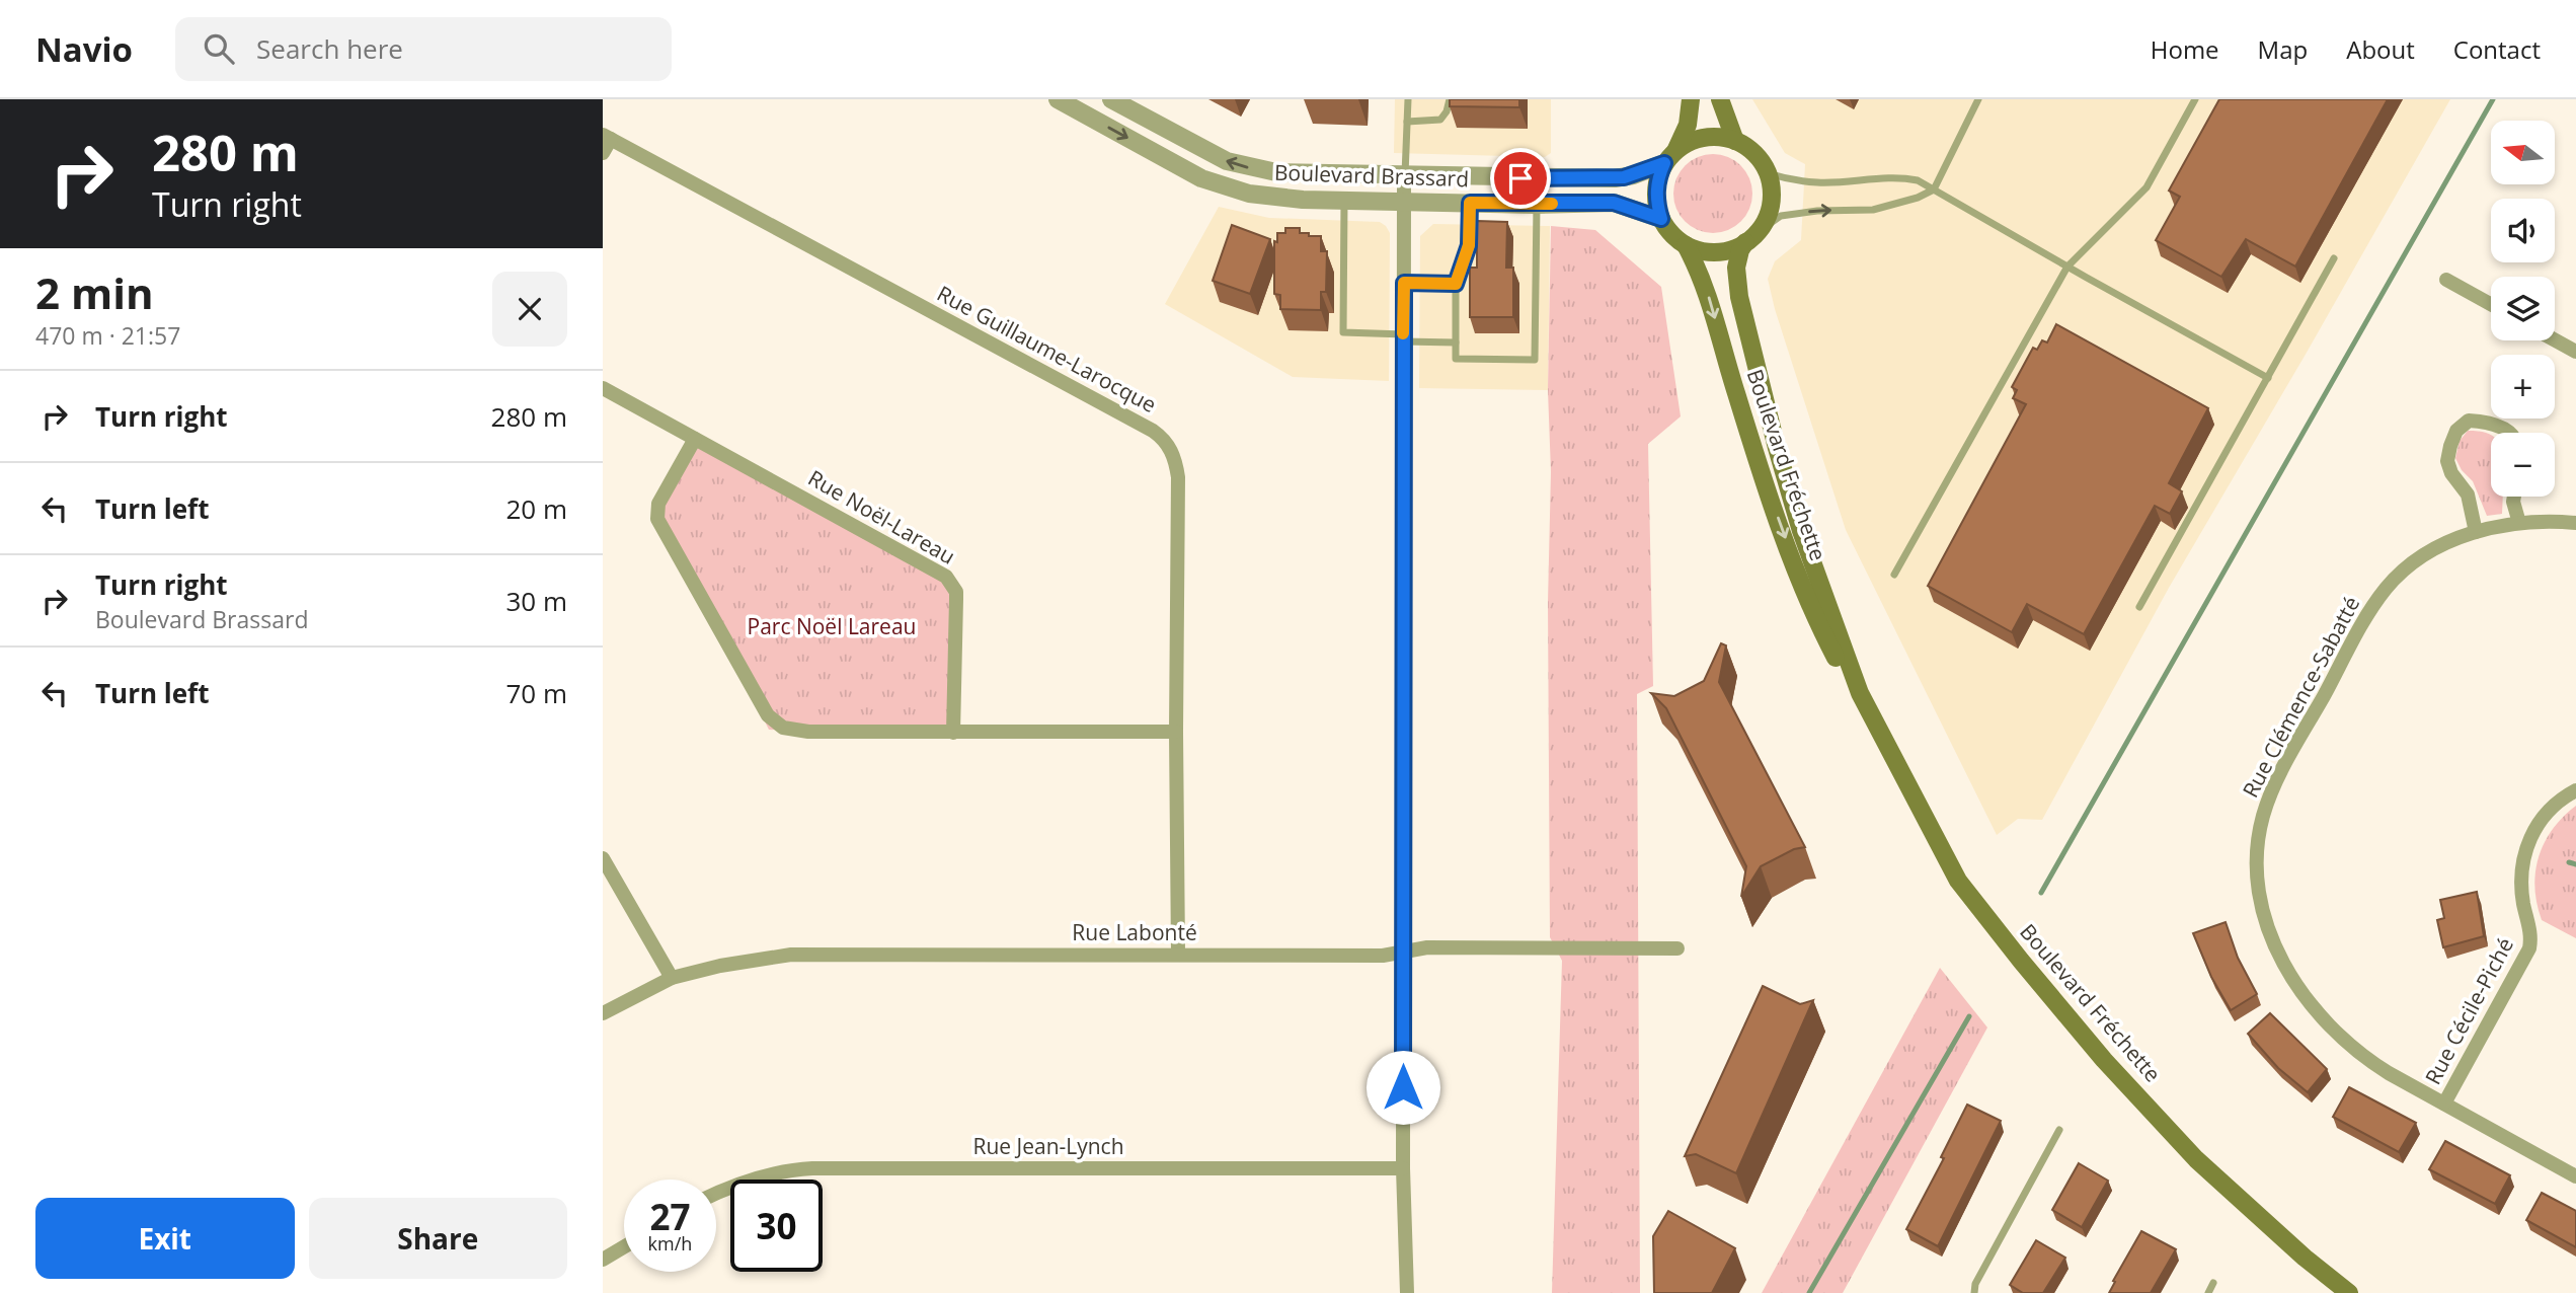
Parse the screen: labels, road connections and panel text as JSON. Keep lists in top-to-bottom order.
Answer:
{
  "streets": {
    "main road": ["Boulevard Fréchette"],
    "street": [
      "Boulevard Brassard",
      "Rue Guillaume-Larocque",
      "Rue Noël-Lareau",
      "Rue Clémence-Sabatté",
      "Rue Labonté",
      "Rue Cécile-Piché",
      "Rue Jean-Lynch"
    ]
  },
  "crossings": [
    ["Boulevard Brassard", "Boulevard Fréchette"],
    ["Rue Guillaume-Larocque", "Rue Labonté"],
    ["Rue Clémence-Sabatté", "Rue Cécile-Piché"]
  ],
  "parks": ["Parc Noël Lareau"],
  "north": "left",
  "page": {
    "header": "Navio",
    "search": "Search here",
    "nav": [
      "Home",
      "Map",
      "About",
      "Contact"
    ],
    "turn": ["280 m", "Turn right"],
    "map_buttons": ["+", "−"],
    "heading": ["2 min", "470 m · 21:57"],
    "list": [
      {
        "name": "Turn right",
        "value": "280 m"
      },
      {
        "name": "Turn left",
        "value": "20 m"
      },
      {
        "name": "Turn right",
        "note": "Boulevard Brassard",
        "value": "30 m"
      },
      {
        "name": "Turn left",
        "value": "70 m"
      }
    ],
    "speed": "27 km/h",
    "limit": "30",
    "buttons": ["Exit", "Share"]
  }
}
